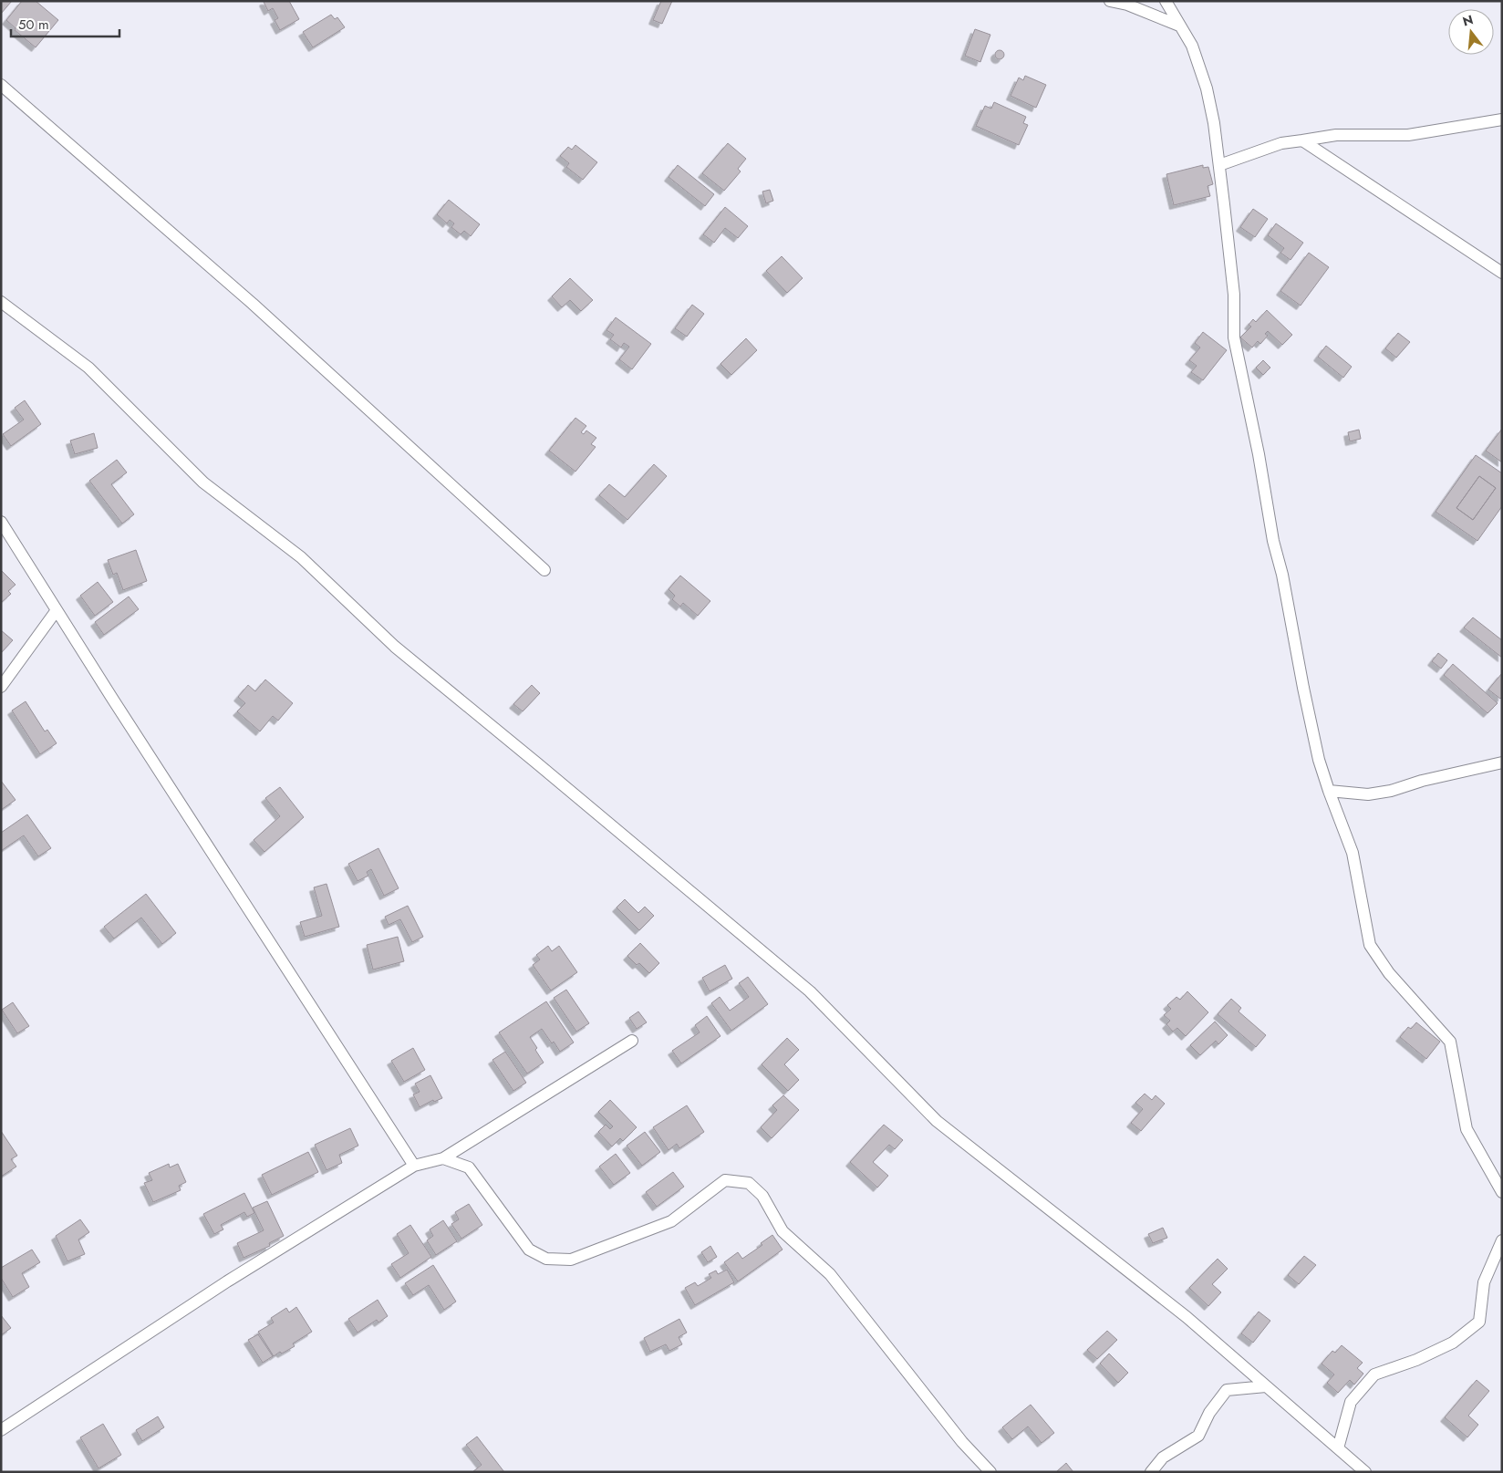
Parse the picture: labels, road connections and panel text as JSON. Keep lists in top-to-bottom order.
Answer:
{
  "scale_bar": "50 m",
  "north": "top"
}
